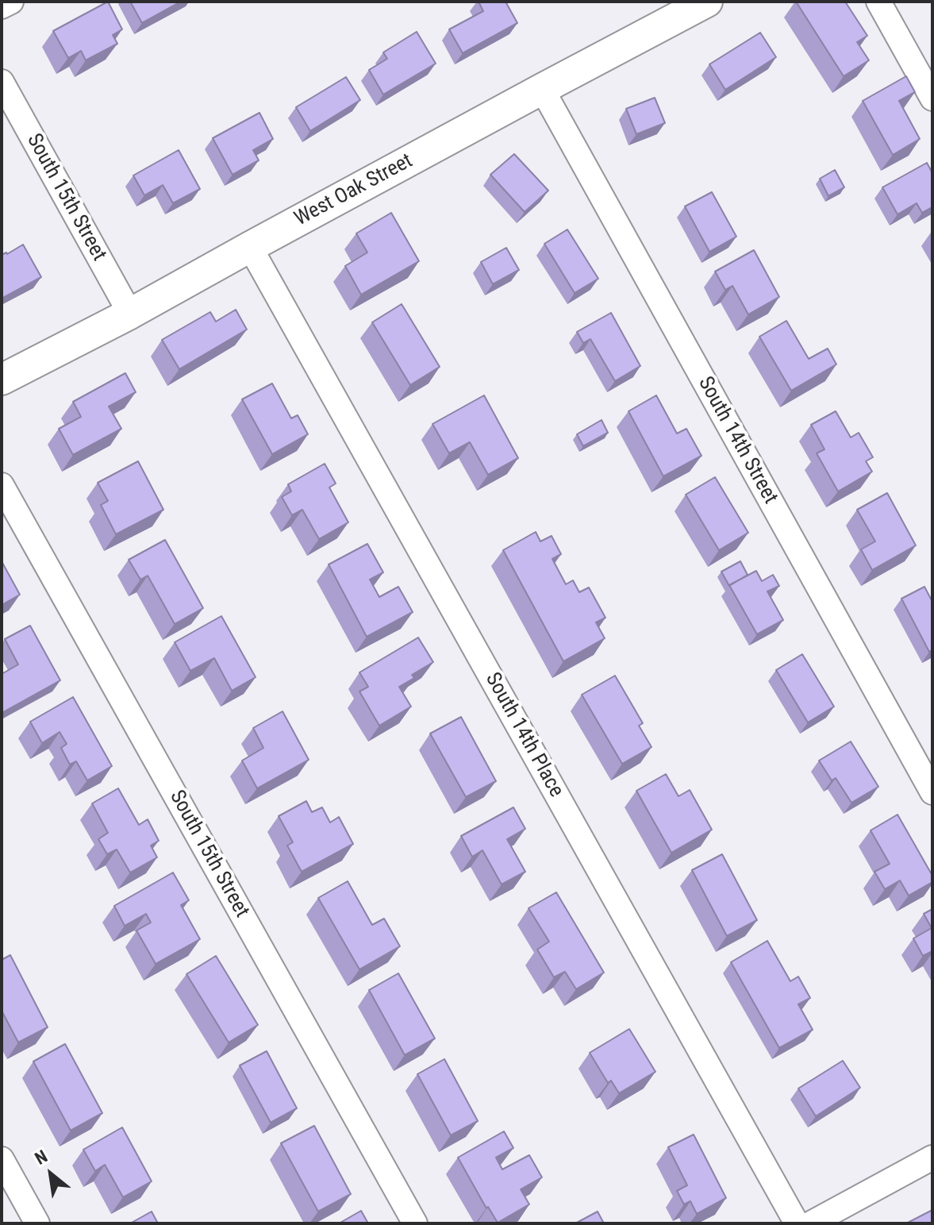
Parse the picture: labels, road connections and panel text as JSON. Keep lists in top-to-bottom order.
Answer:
{
  "streets": {
    "street": [
      "West Oak Street",
      "South 15th Street",
      "South 14th Street",
      "South 14th Place"
    ]
  },
  "crossings": [
    ["West Oak Street", "South 15th Street"],
    ["West Oak Street", "South 14th Street"],
    ["West Oak Street", "South 14th Place"]
  ],
  "north": "top left"
}
